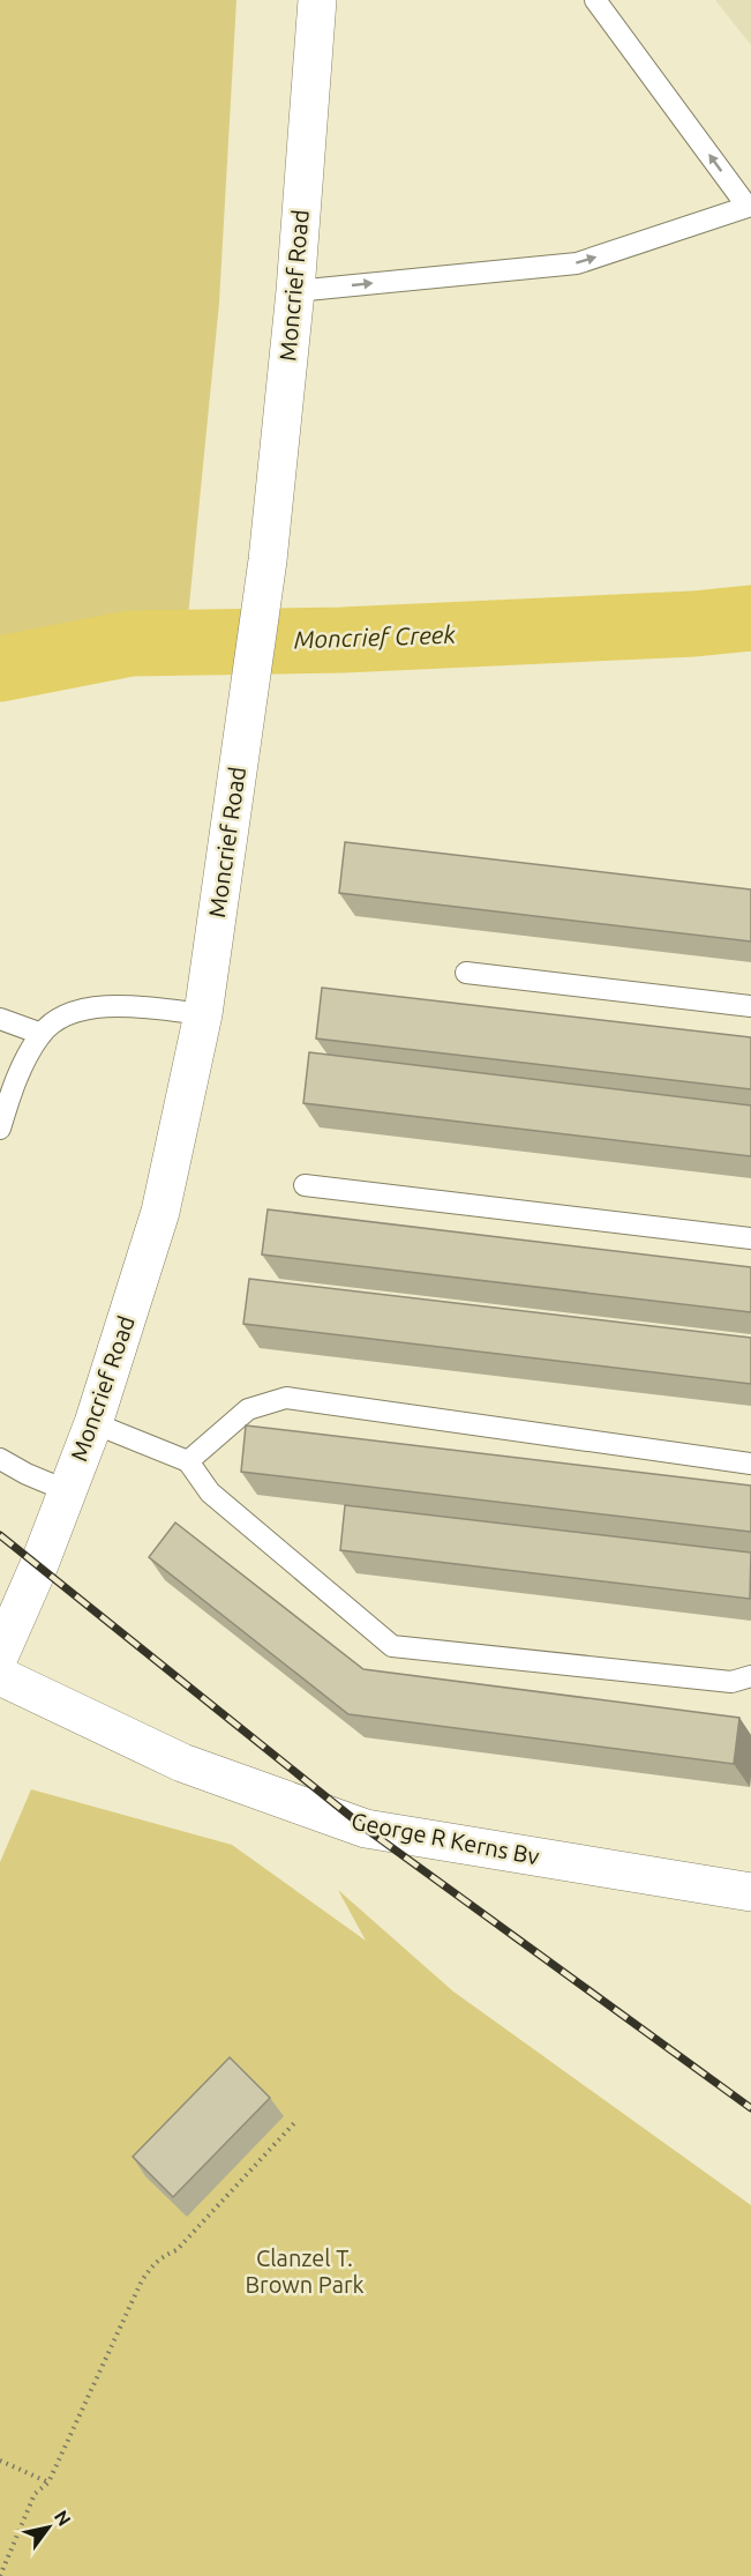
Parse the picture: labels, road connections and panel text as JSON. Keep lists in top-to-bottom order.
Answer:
{
  "streets": {
    "main road": ["Moncrief Road", "George R Kerns Bv"]
  },
  "water": ["Moncrief Creek"],
  "parks": ["Clanzel T. Brown Park"],
  "north": "top right"
}
